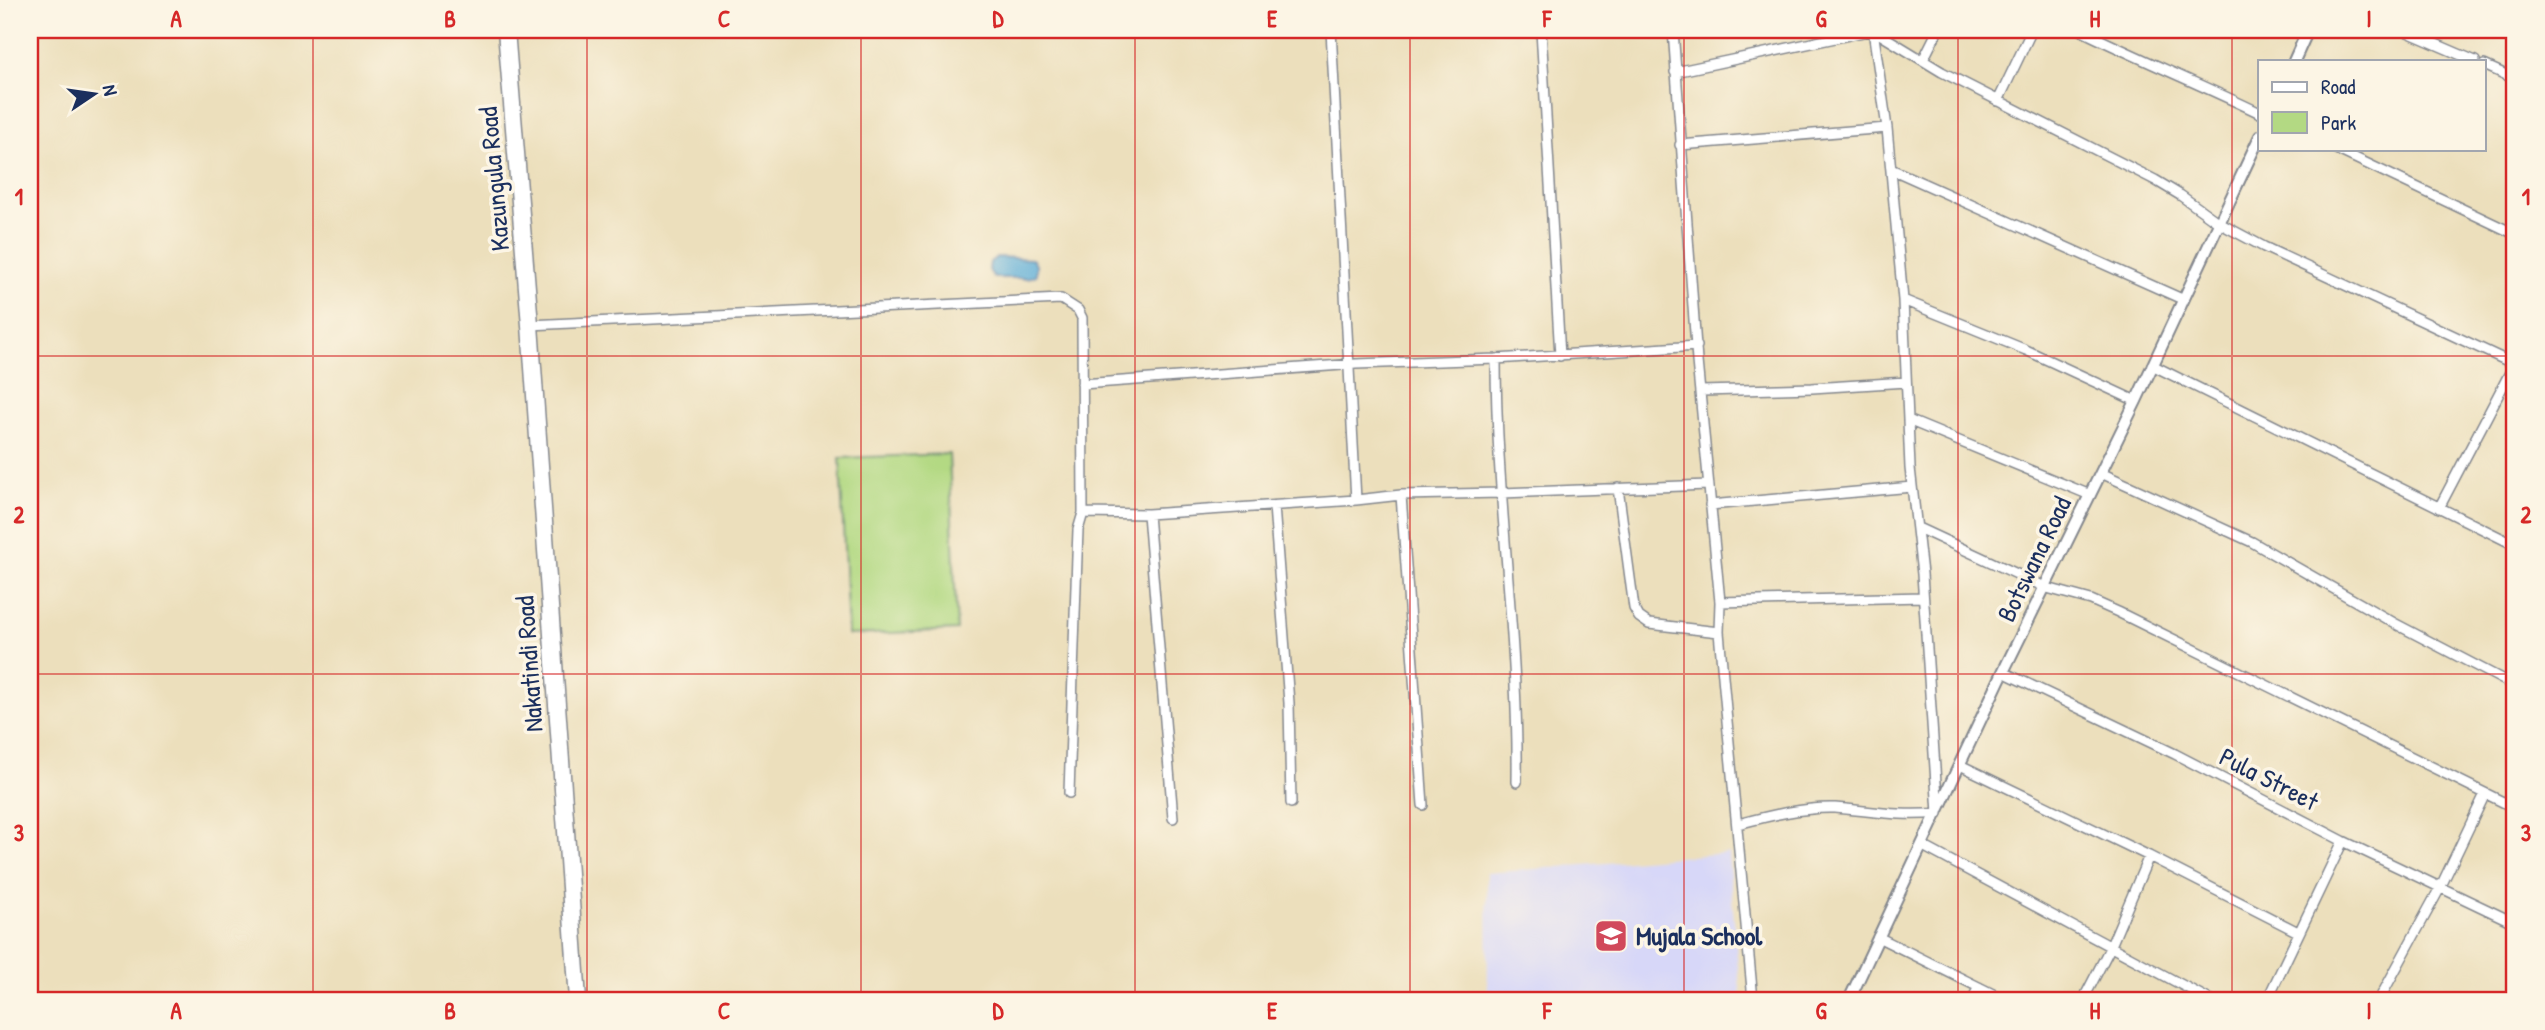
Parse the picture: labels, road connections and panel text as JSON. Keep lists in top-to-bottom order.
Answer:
{
  "streets": {
    "highway": ["Kazungula Road", "Nakatindi Road"],
    "street": ["Botswana Road", "Pula Street"]
  },
  "crossings": [
    ["Kazungula Road", "Nakatindi Road"],
    ["Botswana Road", "Pula Street"]
  ],
  "places": {
    "school or university": ["Mujala School"]
  },
  "legend": ["Road", "Park"],
  "north": "right",
  "grid": {
    "columns": [
      "A",
      "B",
      "C",
      "D",
      "E",
      "F",
      "G",
      "H",
      "I"
    ],
    "rows": ["1", "2", "3"]
  }
}
